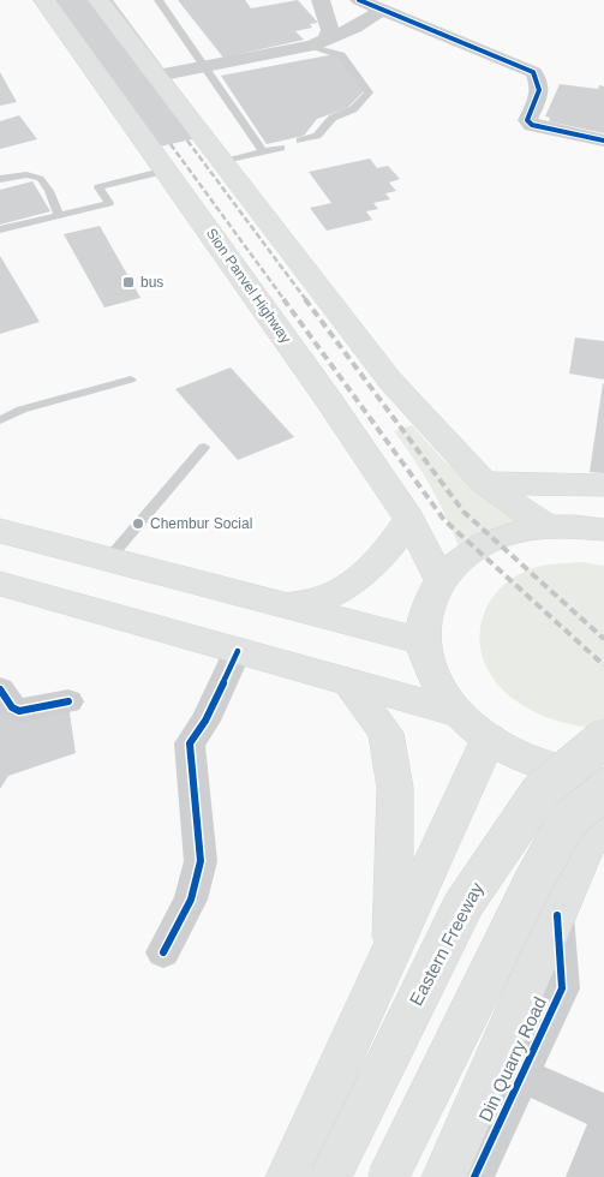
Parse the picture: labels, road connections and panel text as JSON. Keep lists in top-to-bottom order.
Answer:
{
  "streets": {
    "main road": ["Sion Panvel Highway", "Eastern Freeway"],
    "street": ["Din Quarry Road"]
  },
  "places": {
    "transit": ["bus"],
    "other": ["Chembur Social"]
  }
}
